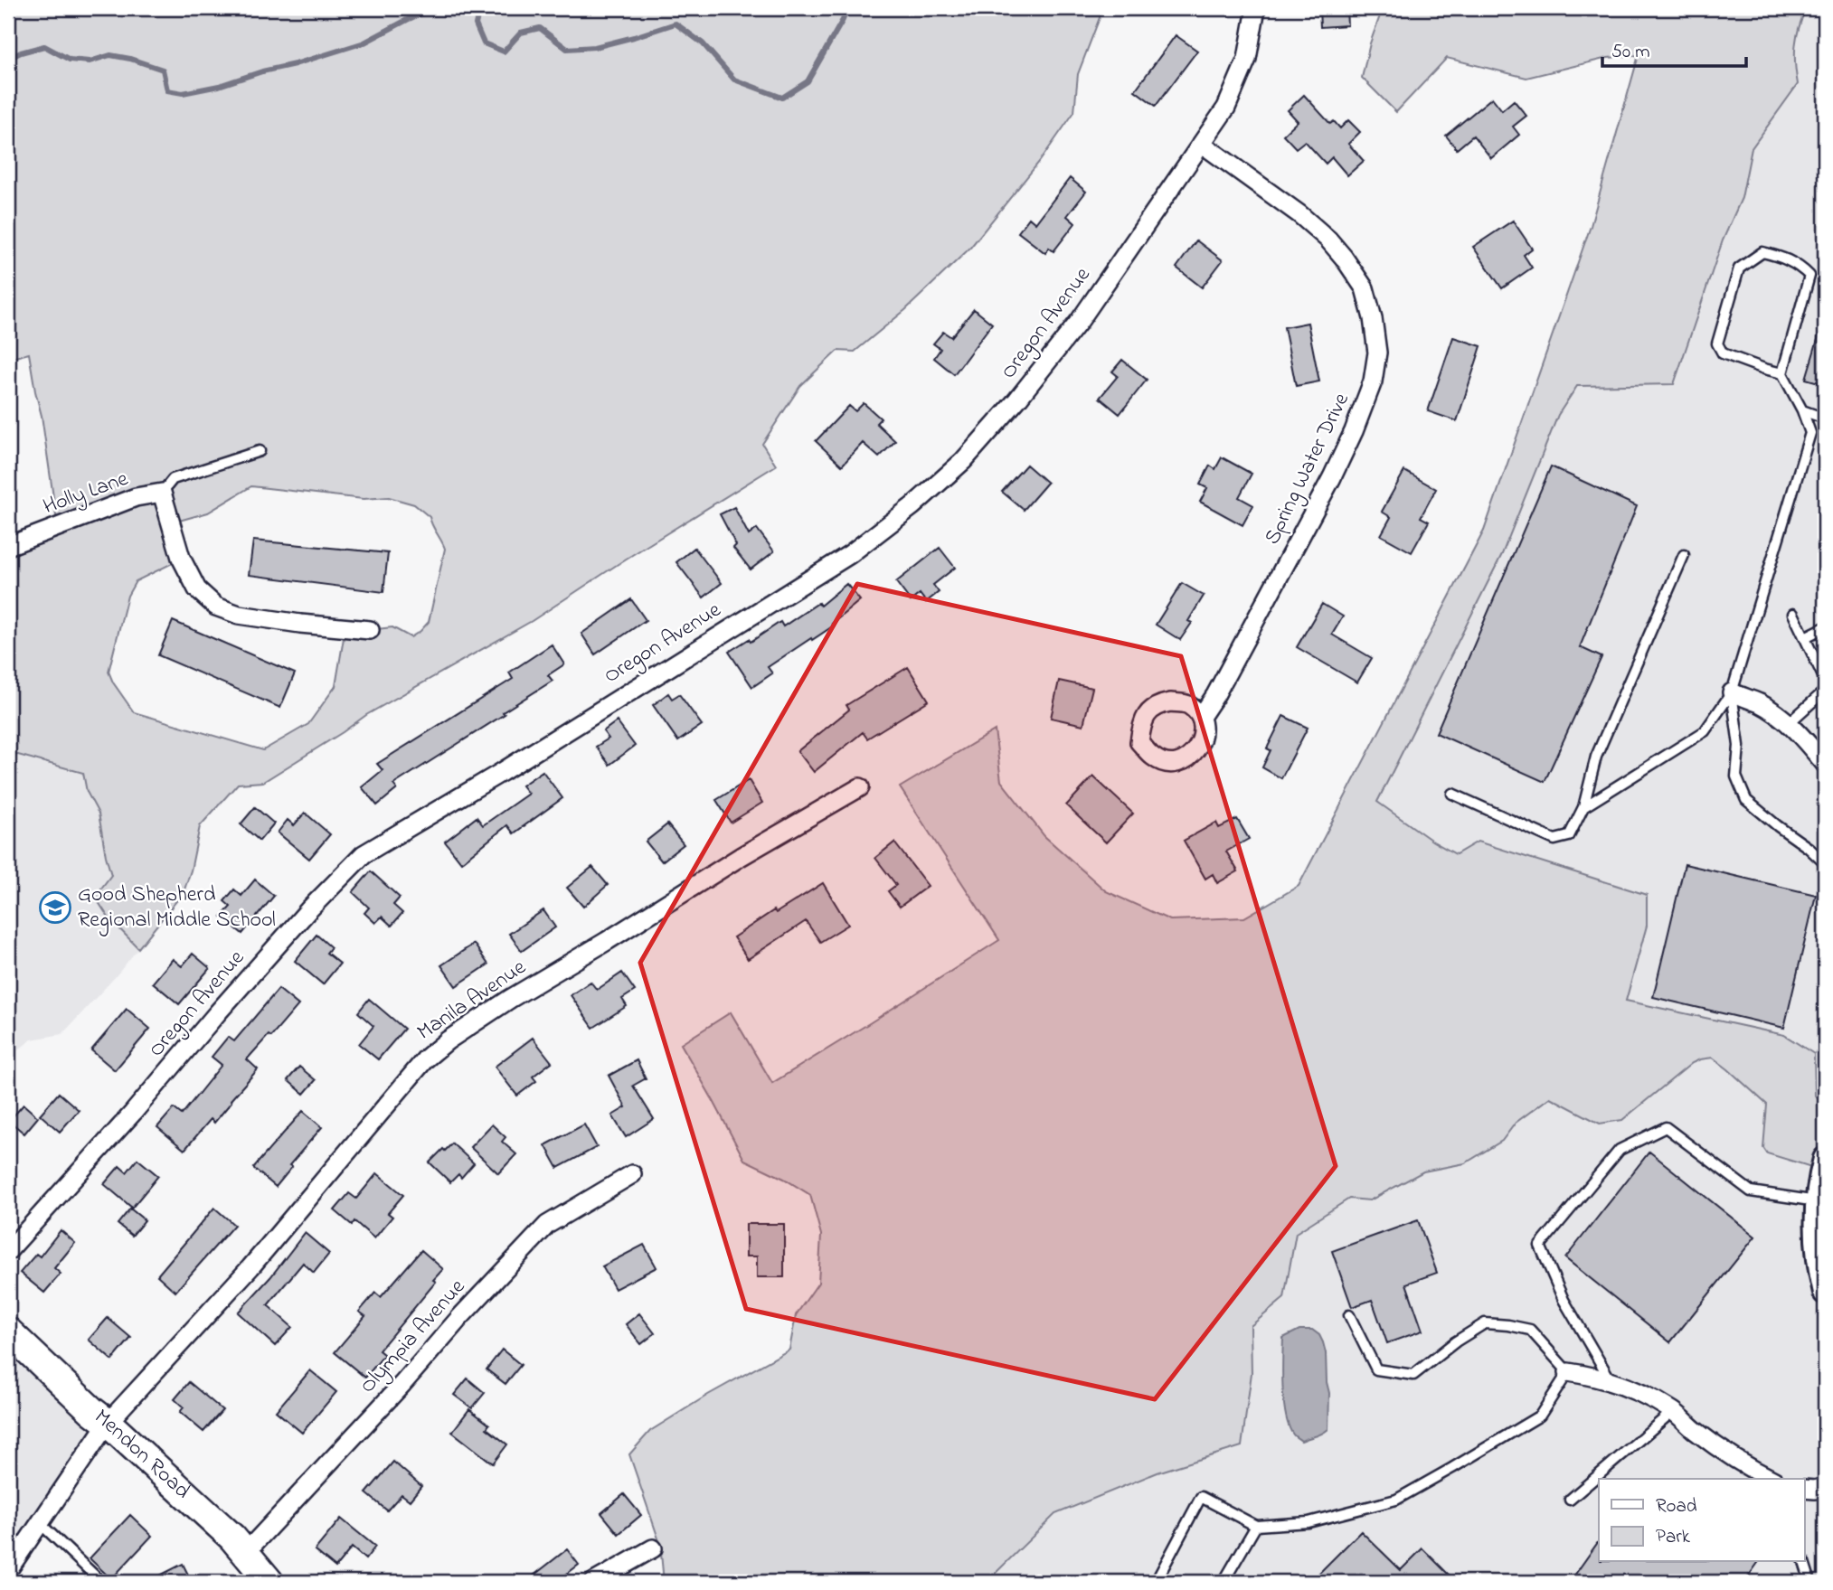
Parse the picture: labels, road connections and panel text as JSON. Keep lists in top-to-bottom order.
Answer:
{
  "streets": {
    "main road": ["Mendon Road"],
    "street": [
      "Oregon Avenue",
      "Spring Water Drive",
      "Holly Lane",
      "Manila Avenue",
      "Olympia Avenue"
    ]
  },
  "crossings": [
    ["Oregon Avenue", "Spring Water Drive"],
    ["Manila Avenue", "Mendon Road"],
    ["Olympia Avenue", "Mendon Road"]
  ],
  "places": {
    "school or university": ["Good Shepherd Regional Middle School"]
  },
  "legend": ["Road", "Park"],
  "scale_bar": "50 m"
}
